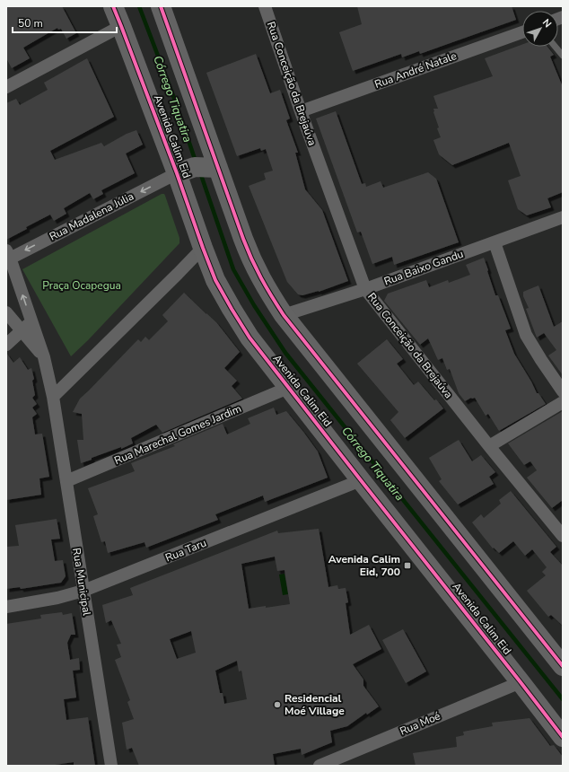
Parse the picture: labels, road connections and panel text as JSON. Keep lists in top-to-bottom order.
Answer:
{
  "streets": {
    "main road": ["Avenida Calim Eid"],
    "street": [
      "Rua André Natale",
      "Rua Conceição da Brejaúva",
      "Rua Madalena Júlia",
      "Rua Baixo Gandu",
      "Rua Marechal Gomes Jardim",
      "Rua Taru",
      "Rua Municipal",
      "Rua Moé"
    ]
  },
  "crossings": [
    ["Rua André Natale", "Rua Conceição da Brejaúva"],
    ["Rua Conceição da Brejaúva", "Rua Baixo Gandu"],
    ["Avenida Calim Eid", "Rua Madalena Júlia"],
    ["Avenida Calim Eid", "Rua Marechal Gomes Jardim"],
    ["Avenida Calim Eid", "Rua Taru"],
    ["Avenida Calim Eid", "Rua Moé"],
    ["Rua Marechal Gomes Jardim", "Rua Municipal"],
    ["Rua Taru", "Rua Municipal"]
  ],
  "water": ["Córrego Tiquatira"],
  "parks": ["Praça Ocapegua"],
  "places": {
    "transit": ["Avenida Calim Eid, 700"],
    "other": ["Residencial Moé Village"]
  },
  "scale_bar": "50 m",
  "north": "top right"
}
